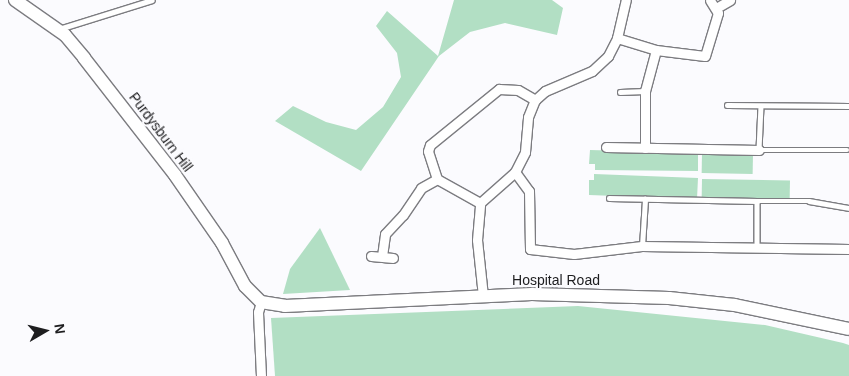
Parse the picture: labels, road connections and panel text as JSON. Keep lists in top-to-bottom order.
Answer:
{
  "streets": {
    "main road": ["Purdysburn Hill", "Hospital Road"]
  },
  "crossings": [
    ["Purdysburn Hill", "Hospital Road"]
  ],
  "north": "right"
}
